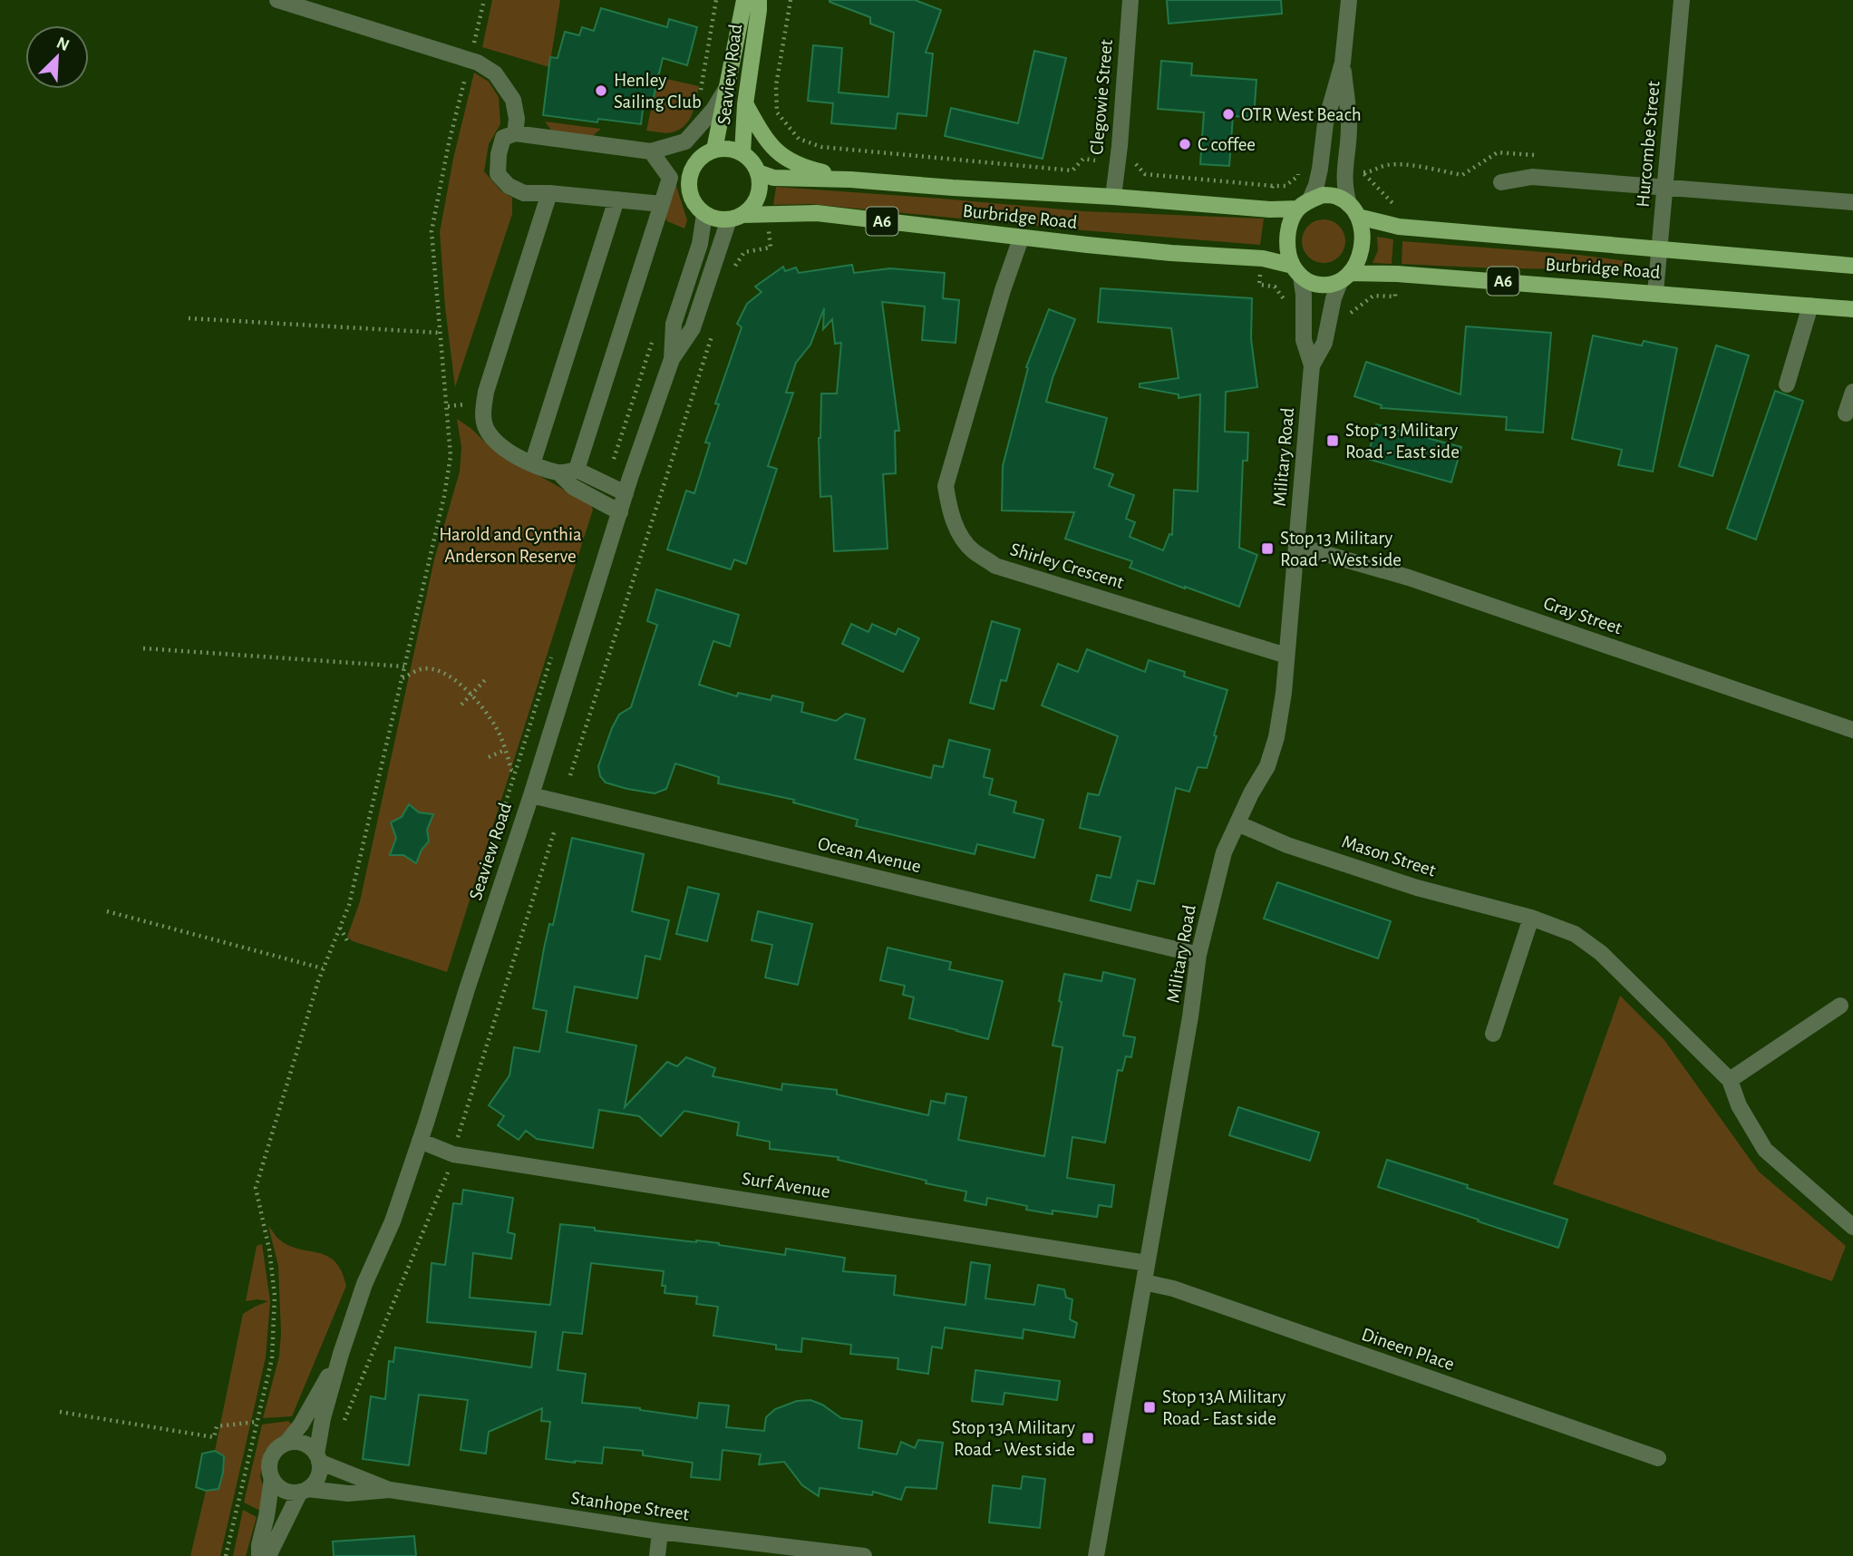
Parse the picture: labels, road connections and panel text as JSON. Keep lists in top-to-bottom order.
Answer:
{
  "streets": {
    "main road": ["Seaview Road", "Burbridge Road", "A6"],
    "street": [
      "Clegowie Street",
      "Hurcombe Street",
      "Military Road",
      "Shirley Crescent",
      "Gray Street",
      "Ocean Avenue",
      "Mason Street",
      "Surf Avenue",
      "Dineen Place",
      "Stanhope Street"
    ]
  },
  "crossings": [
    ["Seaview Road", "Burbridge Road"],
    ["Seaview Road", "Ocean Avenue"],
    ["Seaview Road", "Surf Avenue"],
    ["Seaview Road", "Stanhope Street"],
    ["Clegowie Street", "Burbridge Road"],
    ["Hurcombe Street", "Burbridge Road"],
    ["Burbridge Road", "A6"],
    ["Burbridge Road", "Military Road"],
    ["Burbridge Road", "Shirley Crescent"],
    ["A6", "Military Road"],
    ["Military Road", "Shirley Crescent"],
    ["Military Road", "Gray Street"],
    ["Military Road", "Ocean Avenue"],
    ["Military Road", "Mason Street"],
    ["Military Road", "Surf Avenue"],
    ["Military Road", "Dineen Place"]
  ],
  "parks": ["Harold and Cynthia Anderson Reserve"],
  "places": {
    "other": ["Henley Sailing Club", "OTR West Beach", "C coffee"],
    "transit": [
      "Stop 13 Military Road - East side",
      "Stop 13 Military Road - West side",
      "Stop 13A Military Road - East side",
      "Stop 13A Military Road - West side"
    ]
  },
  "north": "top right"
}
